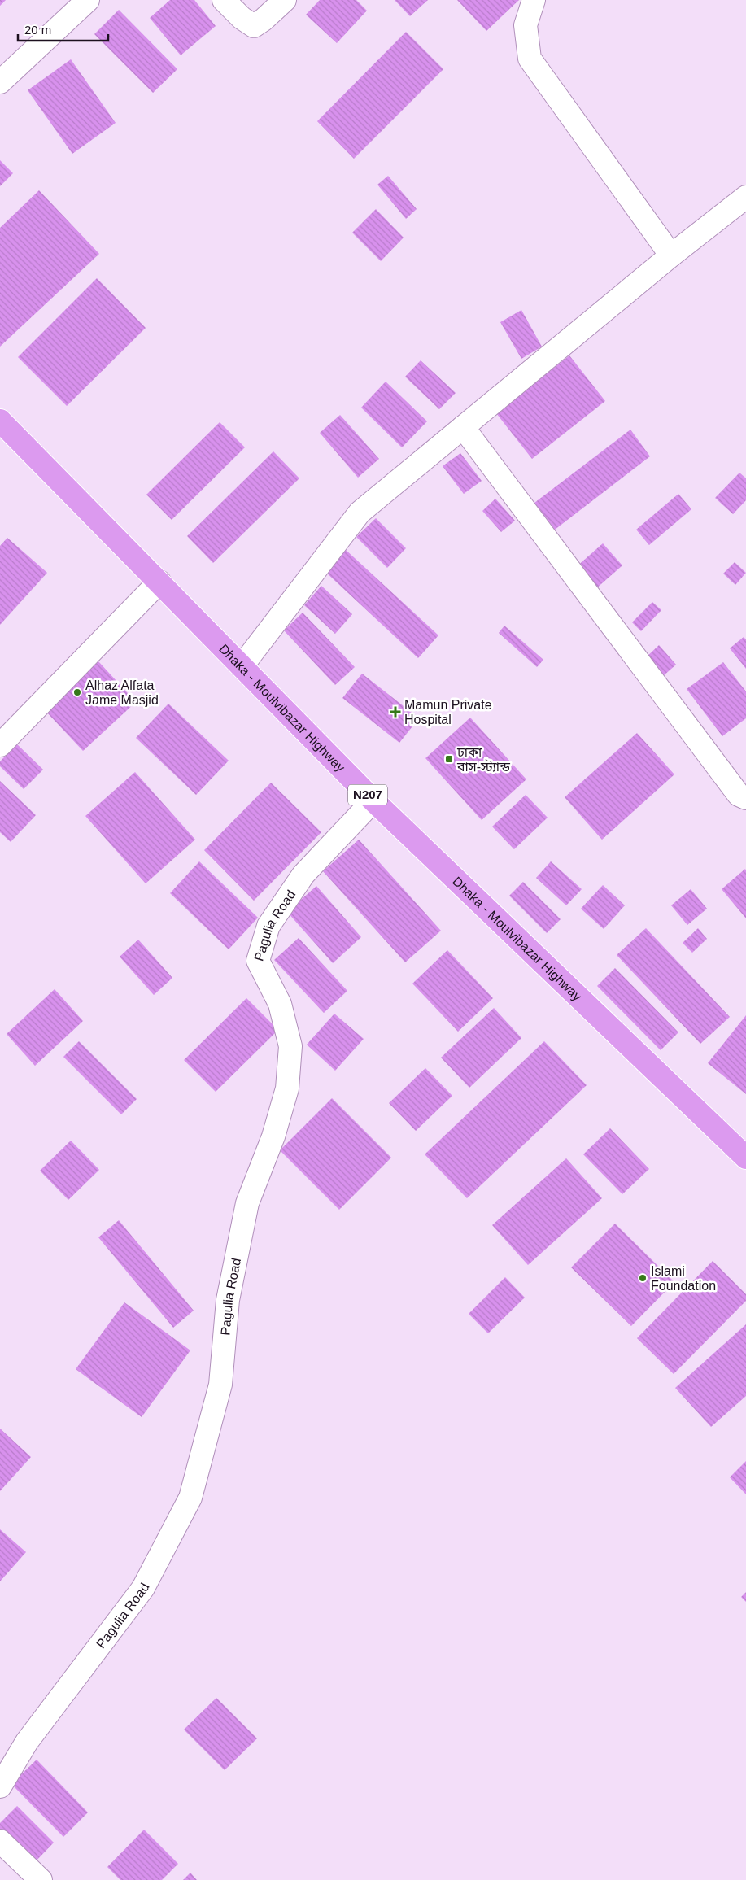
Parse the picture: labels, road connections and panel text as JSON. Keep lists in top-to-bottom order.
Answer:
{
  "streets": {
    "highway": ["Dhaka - Moulvibazar Highway", "N207"],
    "street": ["Pagulia Road"]
  },
  "crossings": [
    ["Dhaka - Moulvibazar Highway", "Pagulia Road"]
  ],
  "places": {
    "other": ["Alhaz Alfata Jame Masjid", "Islami Foundation"],
    "health": ["Mamun Private Hospital"],
    "transit": ["ঢাকা বাস-স্ট্যান্ড"]
  },
  "scale_bar": "20 m"
}
